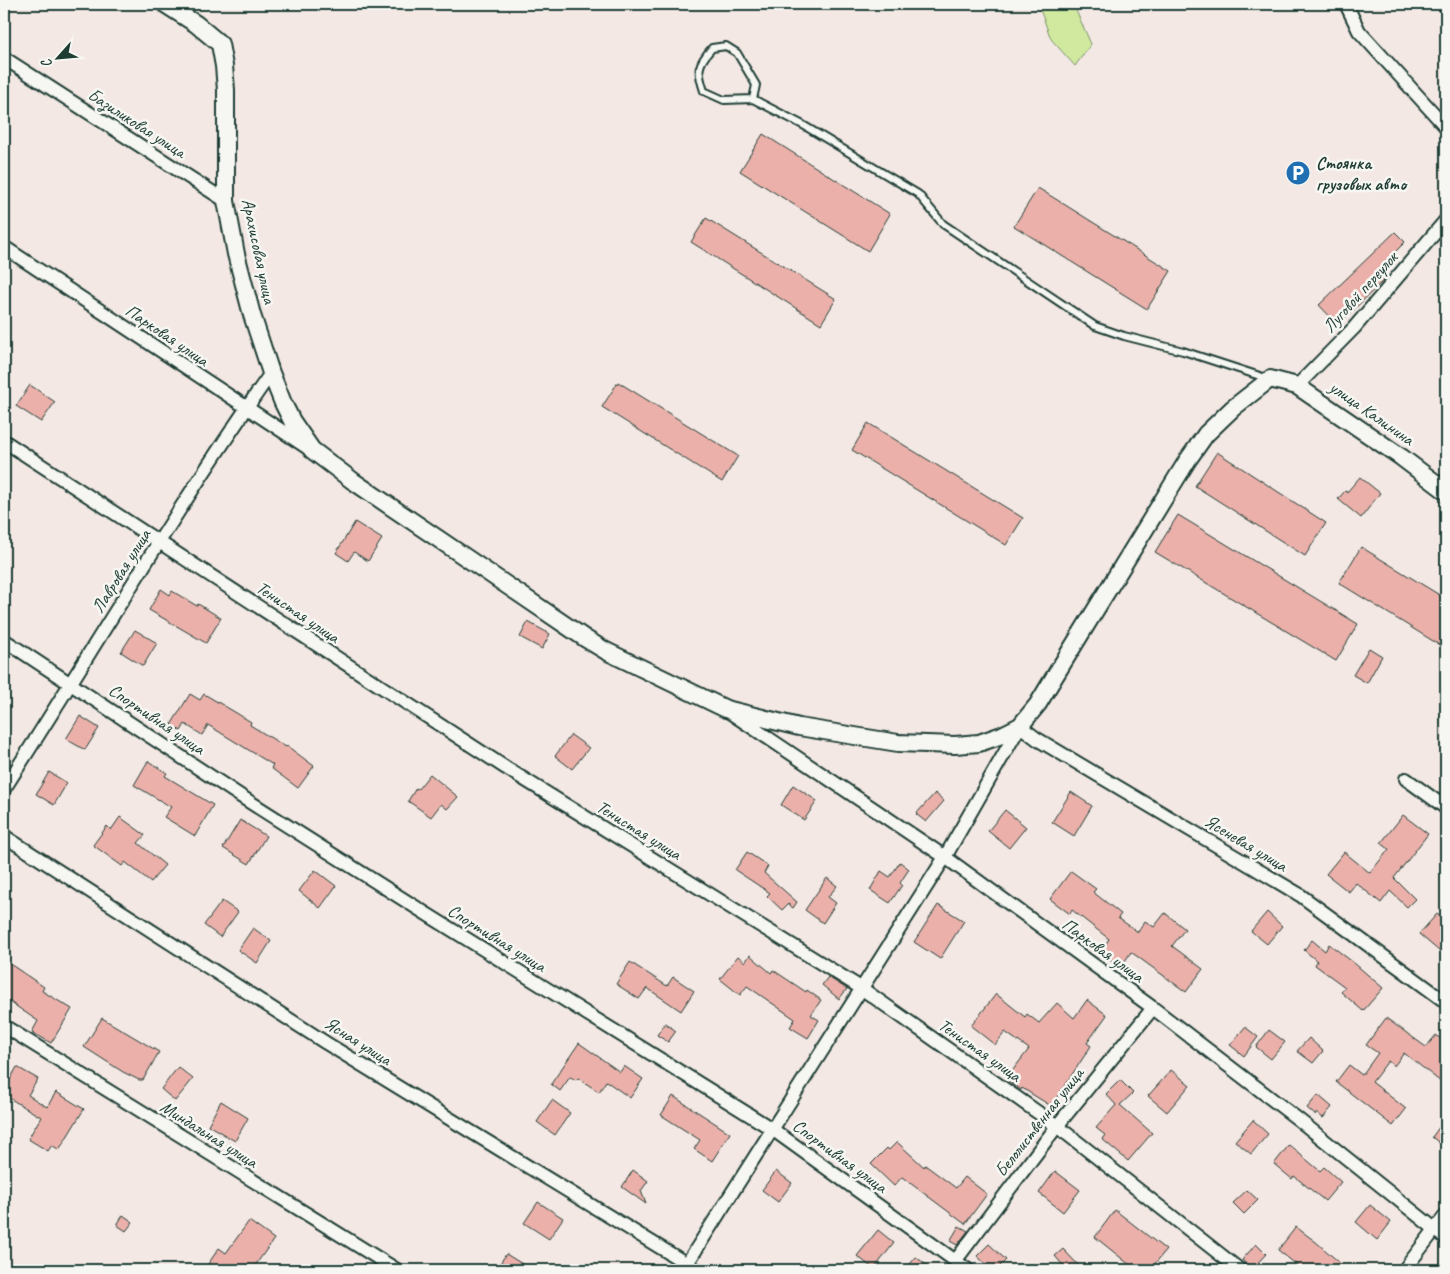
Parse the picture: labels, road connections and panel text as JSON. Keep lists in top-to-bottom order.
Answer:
{
  "streets": {
    "street": [
      "Базиликовая улица",
      "Арахисовая улица",
      "Луговой переулок",
      "Парковая улица",
      "улица Калинина",
      "Лавровая улица",
      "Тенистая улица",
      "Спортивная улица",
      "Ясеневая улица",
      "Ясная улица",
      "Белолиственная улица",
      "Миндальная улица"
    ]
  },
  "crossings": [
    ["Базиликовая улица", "Арахисовая улица"],
    ["Арахисовая улица", "Парковая улица"],
    ["Арахисовая улица", "Лавровая улица"],
    ["Арахисовая улица", "Ясеневая улица"],
    ["Луговой переулок", "улица Калинина"],
    ["Парковая улица", "Лавровая улица"],
    ["Парковая улица", "Белолиственная улица"],
    ["Лавровая улица", "Тенистая улица"],
    ["Лавровая улица", "Спортивная улица"],
    ["Тенистая улица", "Белолиственная улица"],
    ["Спортивная улица", "Белолиственная улица"]
  ],
  "places": {
    "parking": ["Стоянка грузовых авто"]
  },
  "north": "bottom left"
}
